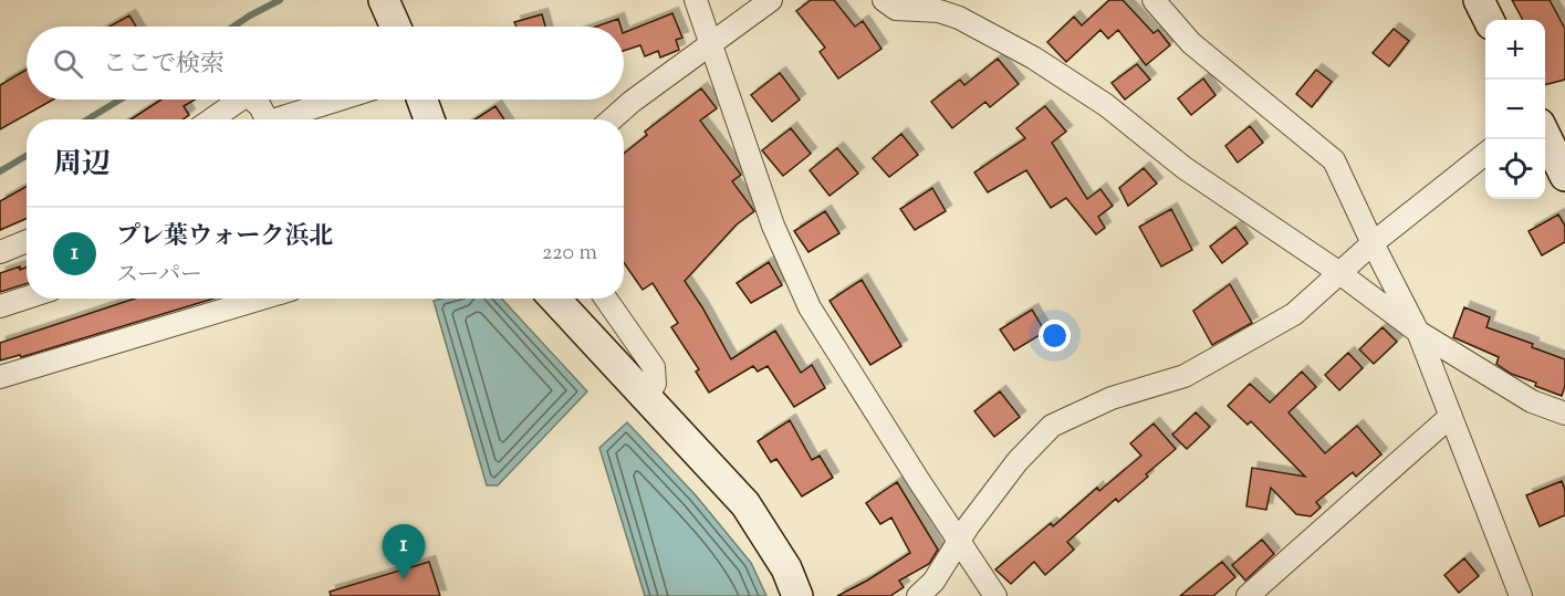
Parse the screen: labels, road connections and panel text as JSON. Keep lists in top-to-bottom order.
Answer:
{
  "page": {
    "map_buttons": ["+", "−"],
    "search": "ここで検索",
    "heading": "周辺",
    "list": [
      {
        "mark": "1",
        "name": "プレ葉ウォーク浜北",
        "note": "スーパー",
        "value": "220 m"
      }
    ],
    "pins": "1"
  }
}
